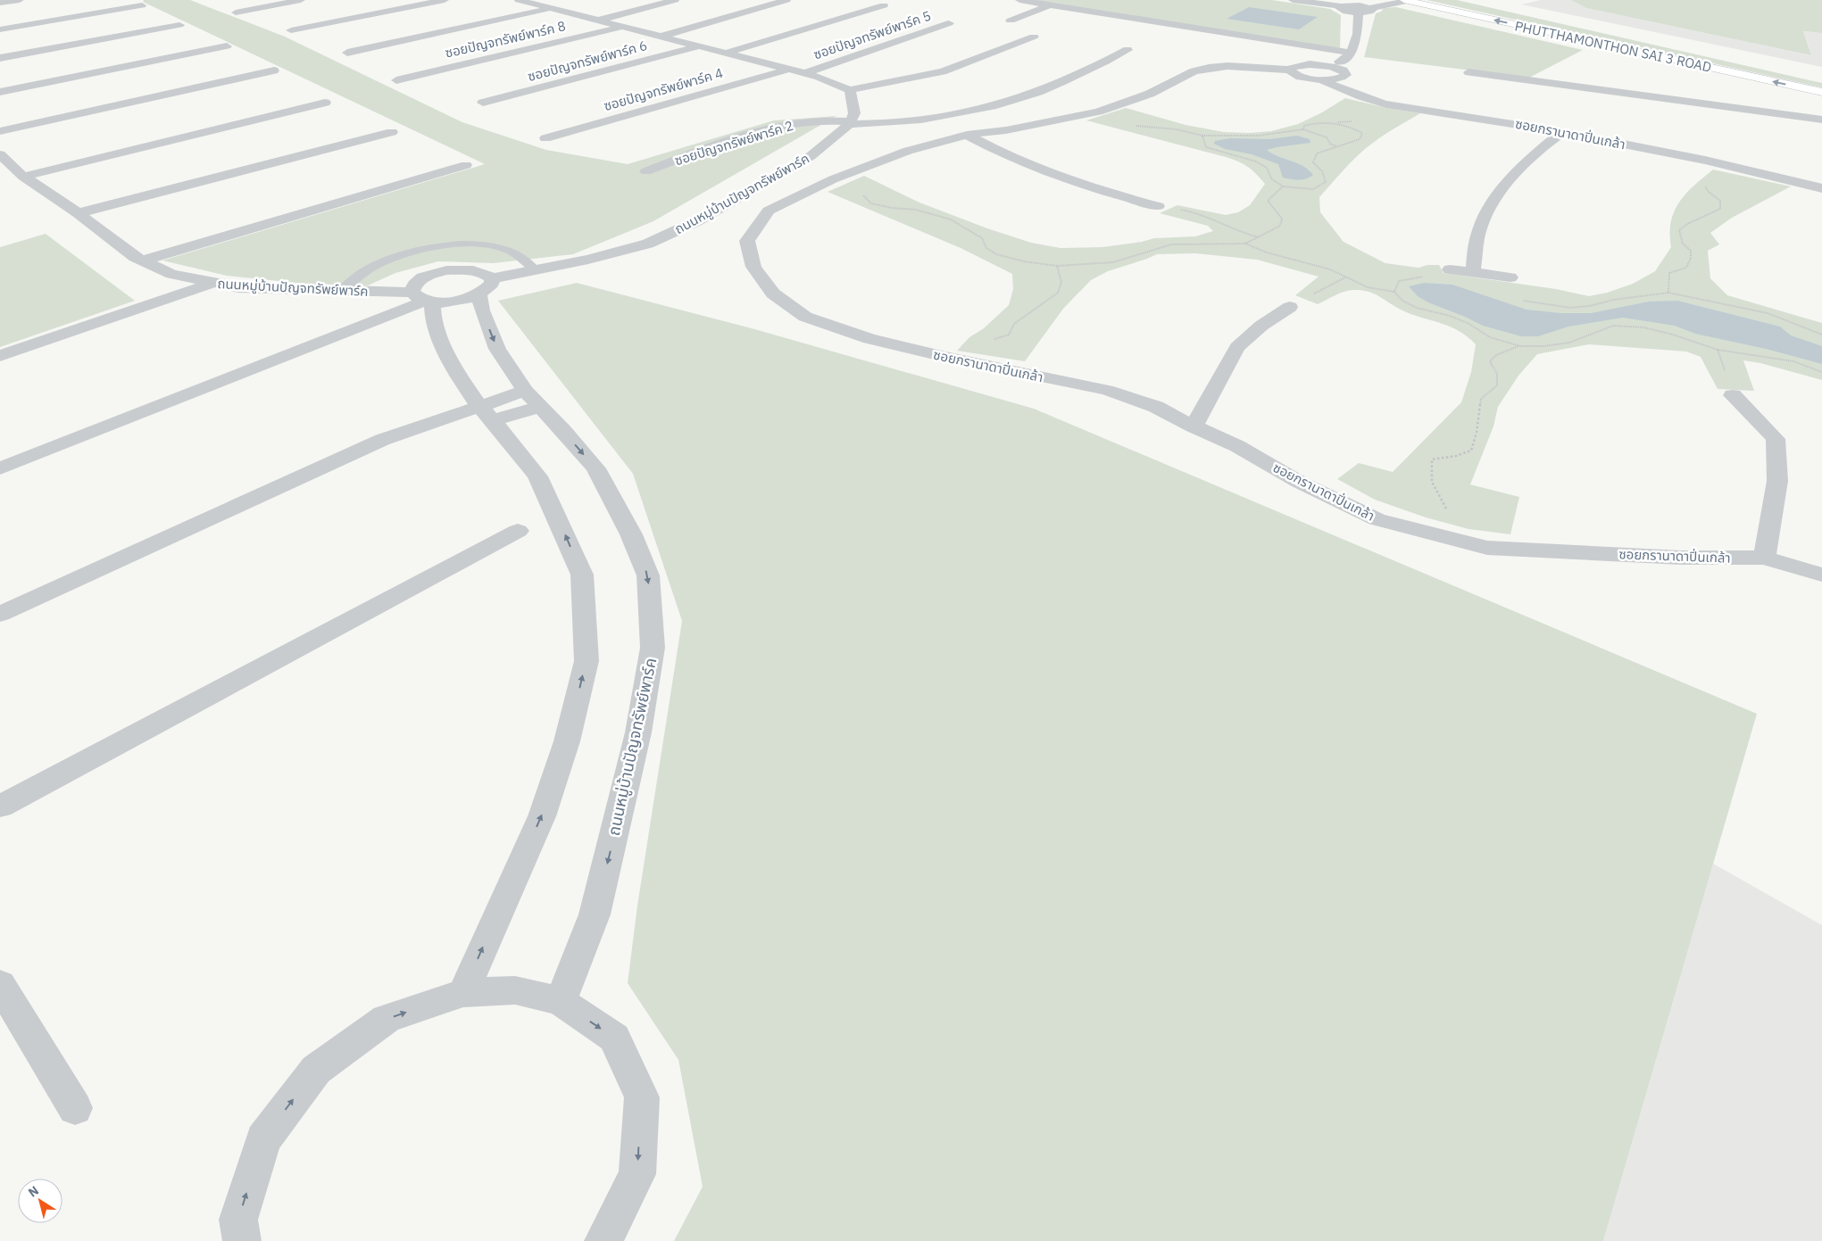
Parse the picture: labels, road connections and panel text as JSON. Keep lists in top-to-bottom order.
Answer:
{
  "streets": {
    "main road": ["PHUTTHAMONTHON SAI 3 ROAD"],
    "street": [
      "ซอยปัญจทรัพย์พาร์ค 5",
      "ซอยปัญจทรัพย์พาร์ค 8",
      "ซอยปัญจทรัพย์พาร์ค 6",
      "ซอยปัญจทรัพย์พาร์ค 4",
      "ซอยกรานาดาปิ่นเกล้า",
      "ซอยปัญจทรัพย์พาร์ค 2",
      "ถนนหมู่บ้านปัญจทรัพย์พาร์ค"
    ]
  },
  "crossings": [
    ["ซอยปัญจทรัพย์พาร์ค 2", "ถนนหมู่บ้านปัญจทรัพย์พาร์ค"]
  ],
  "one_way": ["PHUTTHAMONTHON SAI 3 ROAD"],
  "north": "top left"
}
